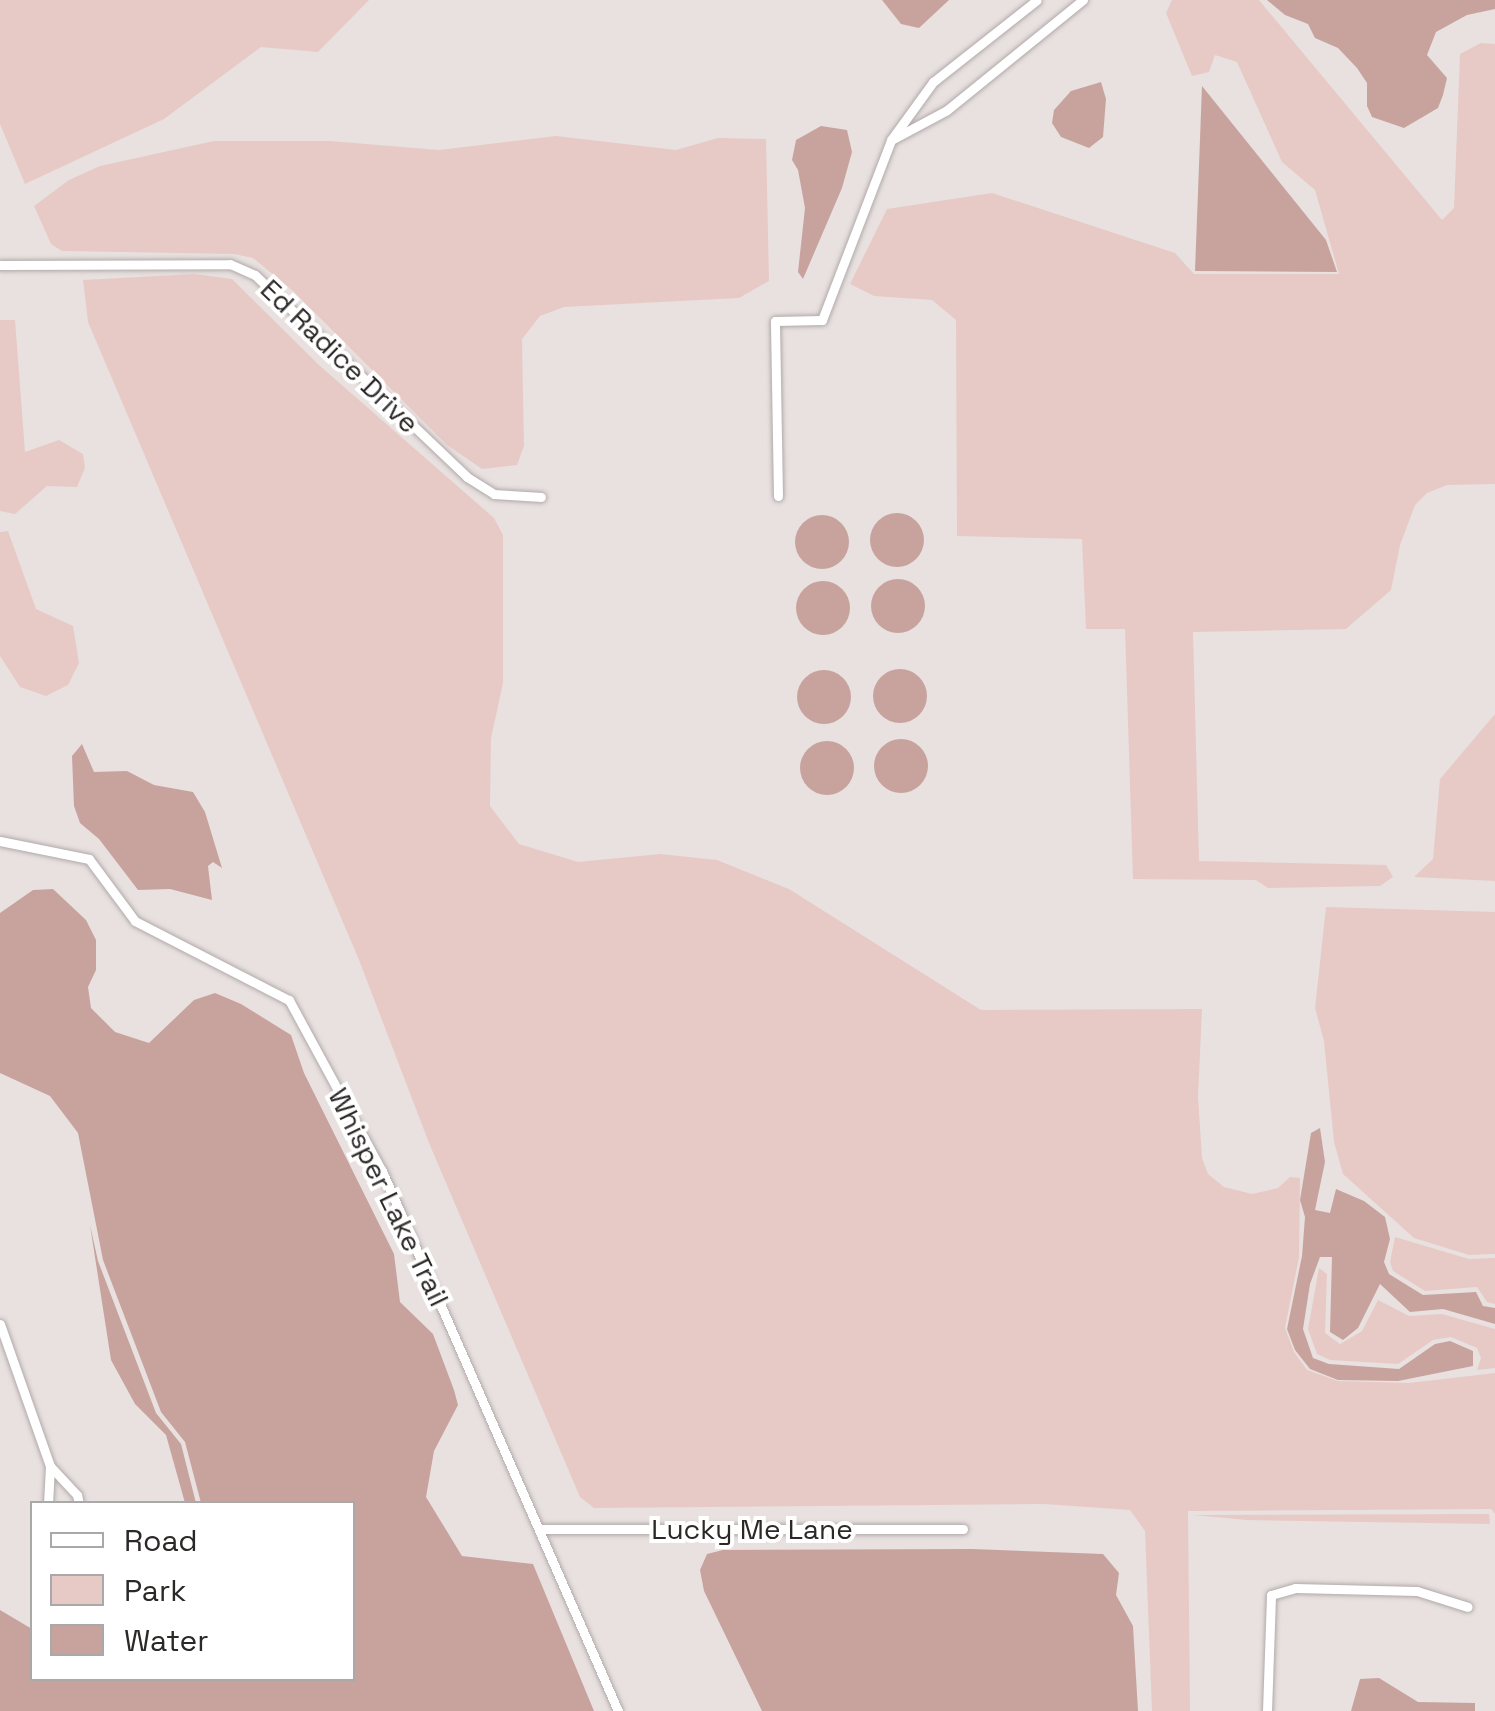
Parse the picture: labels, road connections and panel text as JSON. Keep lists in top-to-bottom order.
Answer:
{
  "streets": {
    "street": ["Ed Radice Drive", "Whisper Lake Trail", "Lucky Me Lane"]
  },
  "crossings": [
    ["Whisper Lake Trail", "Lucky Me Lane"]
  ],
  "legend": ["Road", "Park", "Water"]
}
